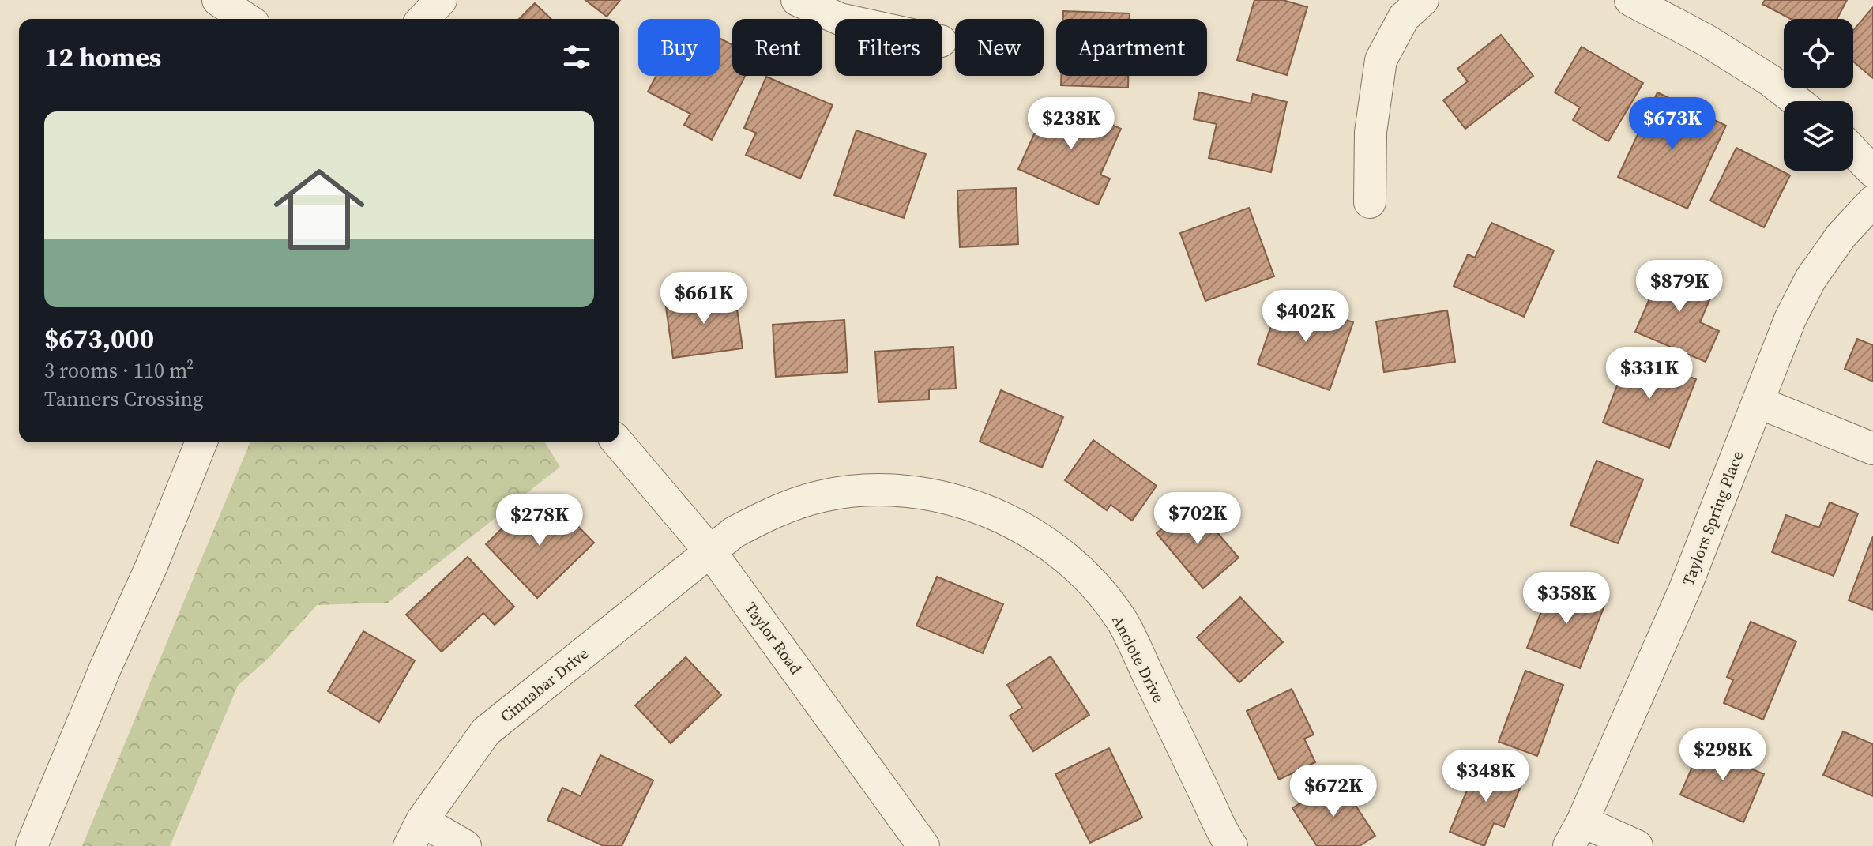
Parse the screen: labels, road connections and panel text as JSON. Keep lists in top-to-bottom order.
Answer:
{
  "streets": {
    "street": [
      "Taylors Spring Place",
      "Taylor Road",
      "Anclote Drive",
      "Cinnabar Drive"
    ]
  },
  "crossings": [
    ["Taylor Road", "Anclote Drive"],
    ["Taylor Road", "Cinnabar Drive"],
    ["Anclote Drive", "Cinnabar Drive"]
  ],
  "page": {
    "chip": [
      "Buy",
      "Rent",
      "Filters",
      "New",
      "Apartment"
    ],
    "heading": "12 homes",
    "list": [
      {
        "name": "$673,000",
        "note": "3 rooms · 110 m² · Tanners Crossing"
      }
    ],
    "price": [
      "$238K",
      "$673K",
      "$879K",
      "$661K",
      "$402K",
      "$331K",
      "$702K",
      "$278K",
      "$358K",
      "$298K",
      "$348K",
      "$672K"
    ]
  }
}
